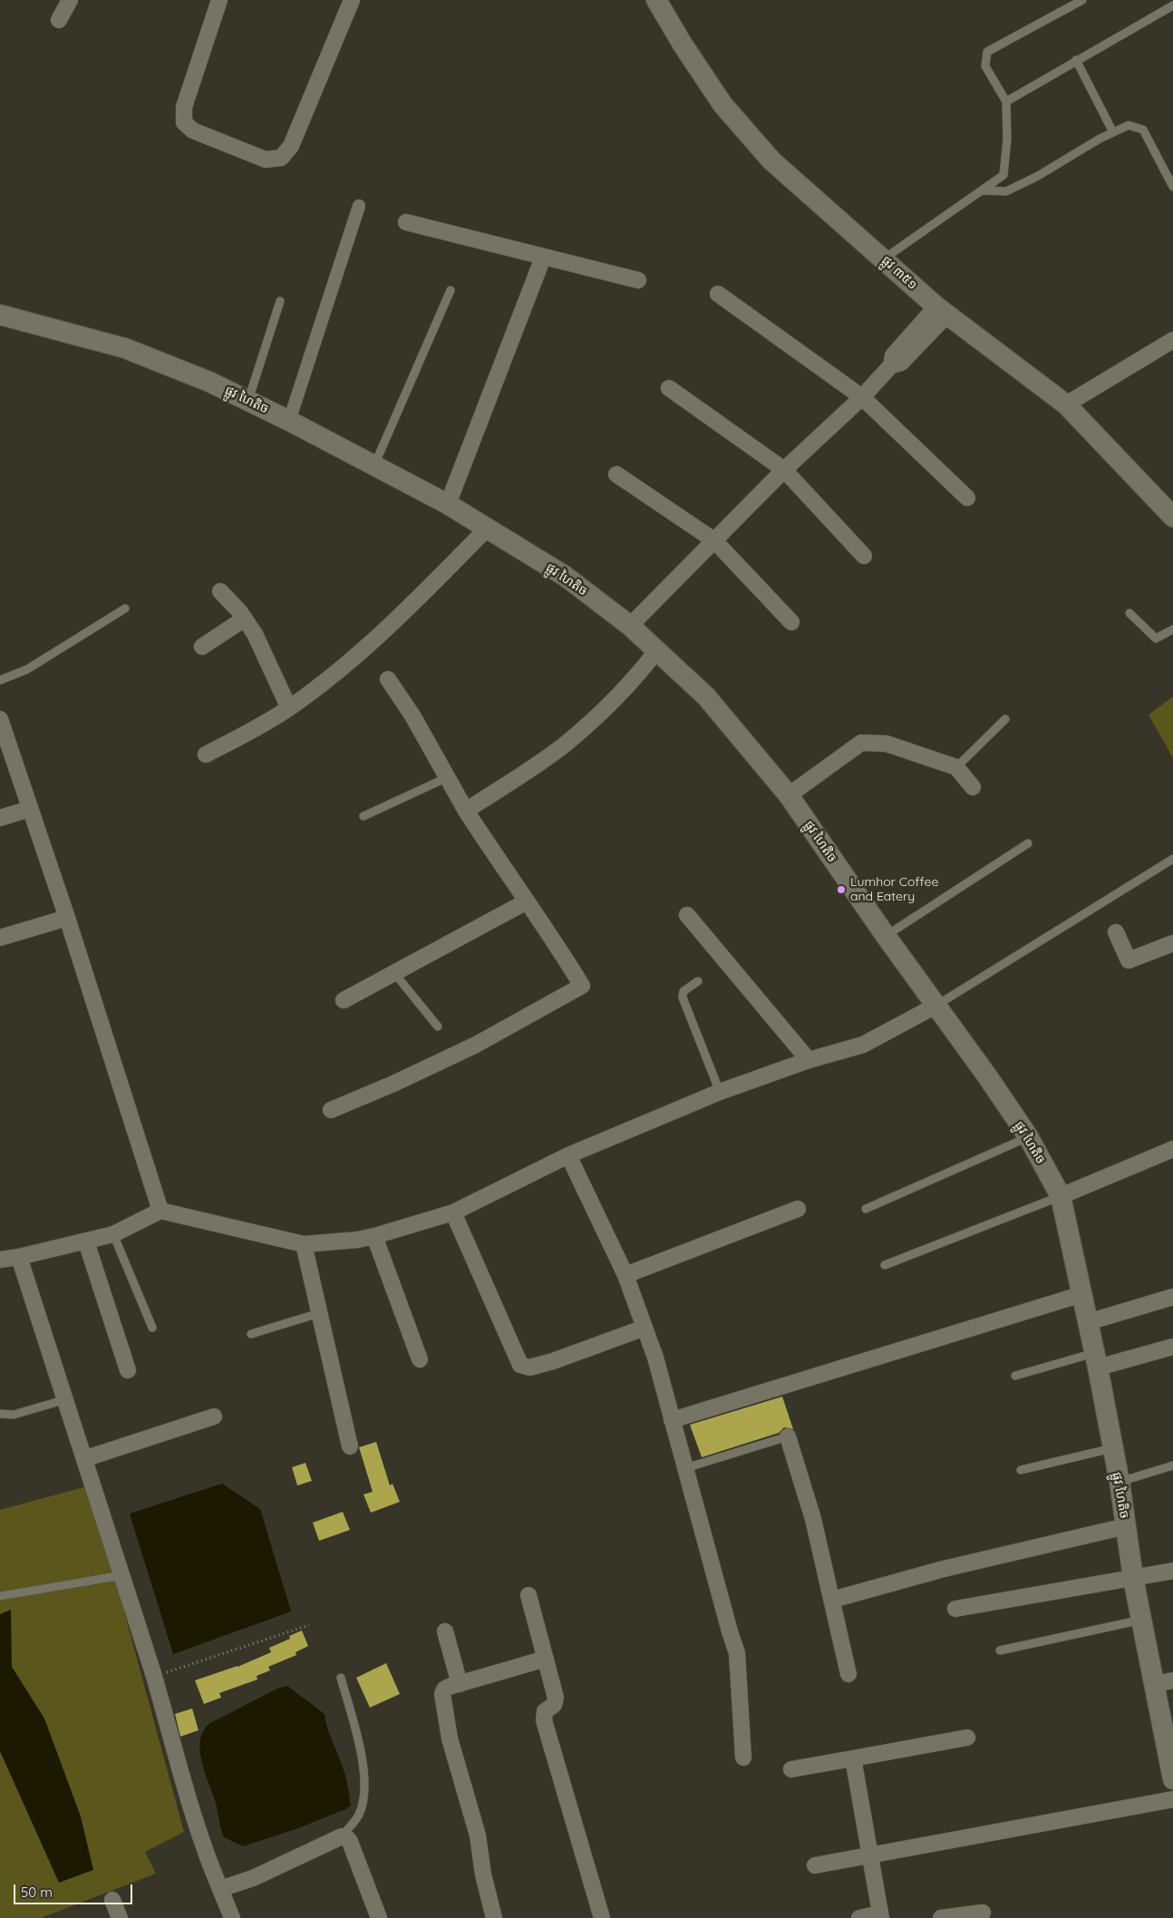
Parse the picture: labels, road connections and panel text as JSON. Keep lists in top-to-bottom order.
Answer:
{
  "streets": {
    "street": ["ផ្លូវ ៣៥១", "ផ្លូវ ហៃតិច"]
  },
  "places": ["Lumhor Coffee and Eatery"],
  "scale_bar": "50 m"
}
